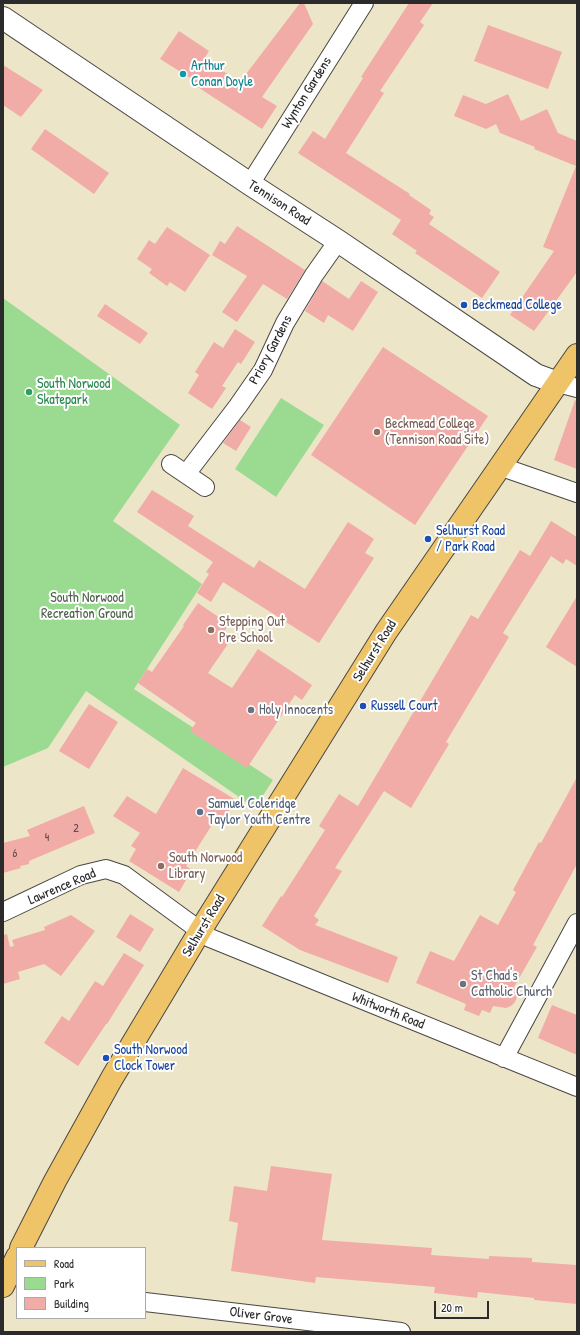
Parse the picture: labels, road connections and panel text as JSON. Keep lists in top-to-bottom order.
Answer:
{
  "streets": {
    "main road": ["Selhurst Road"],
    "street": [
      "Wynton Gardens",
      "Tennison Road",
      "Priory Gardens",
      "Lawrence Road",
      "Whitworth Road",
      "Oliver Grove"
    ]
  },
  "crossings": [
    ["Wynton Gardens", "Tennison Road"],
    ["Tennison Road", "Priory Gardens"],
    ["Tennison Road", "Selhurst Road"],
    ["Selhurst Road", "Lawrence Road"],
    ["Selhurst Road", "Whitworth Road"],
    ["Lawrence Road", "Whitworth Road"]
  ],
  "parks": ["South Norwood Recreation Ground"],
  "places": [
    "Arthur Conan Doyle",
    "Beckmead College",
    "South Norwood Skatepark",
    "Beckmead College (Tennison Road Site)",
    "Selhurst Road / Park Road",
    "Stepping Out Pre School",
    "Russell Court",
    "Holy Innocents",
    "Samuel Coleridge Taylor Youth Centre",
    "South Norwood Library",
    "St Chad's Catholic Church",
    "South Norwood Clock Tower"
  ],
  "house_numbers": ["2", "4", "6"],
  "legend": ["Road", "Park", "Building"],
  "scale_bar": "20 m"
}
